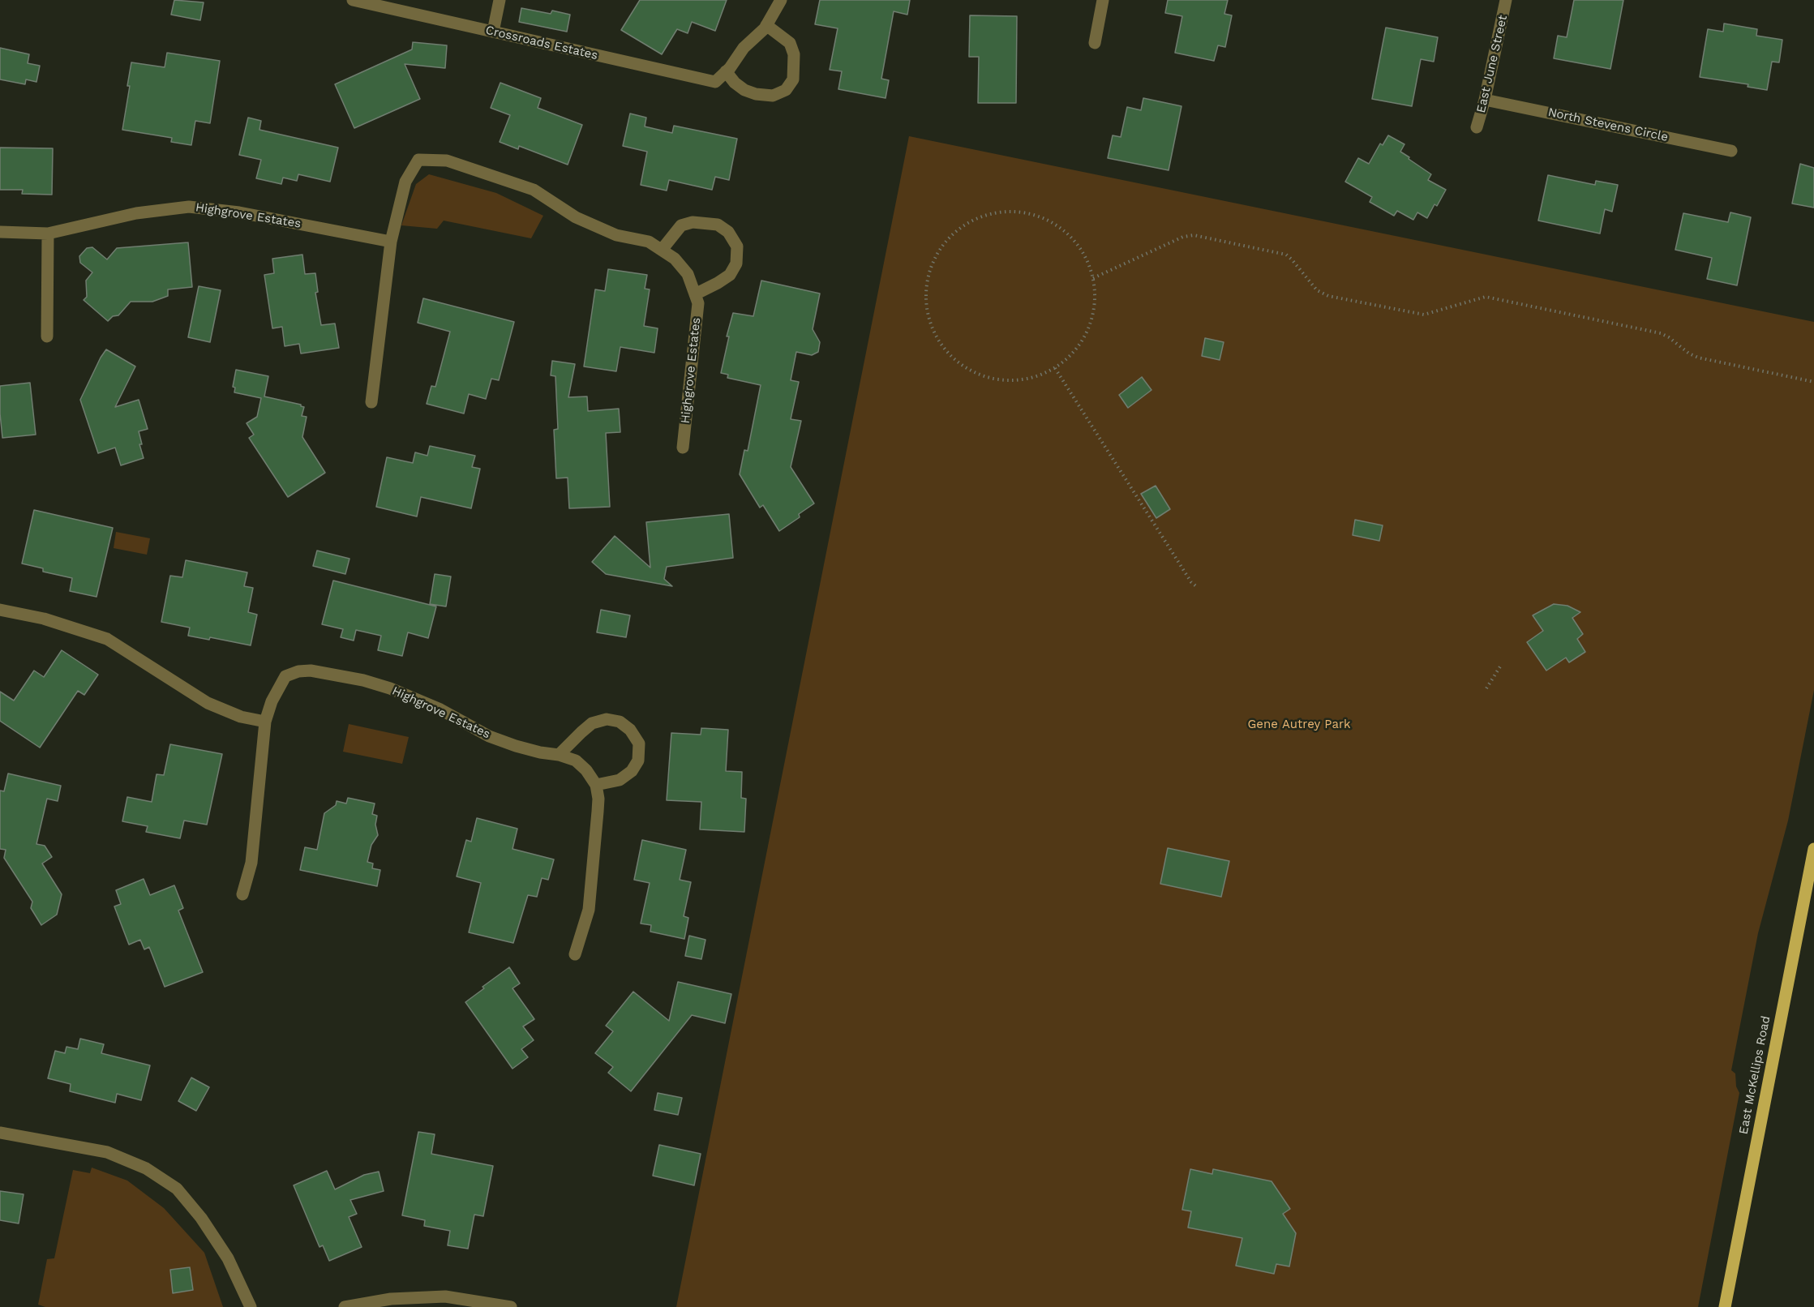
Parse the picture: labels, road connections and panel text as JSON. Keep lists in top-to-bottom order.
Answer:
{
  "streets": {
    "main road": ["East McKellips Road"],
    "street": [
      "Crossroads Estates",
      "East June Street",
      "North Stevens Circle",
      "Highgrove Estates"
    ]
  },
  "crossings": [
    ["East June Street", "North Stevens Circle"]
  ],
  "parks": ["Gene Autrey Park"]
}
